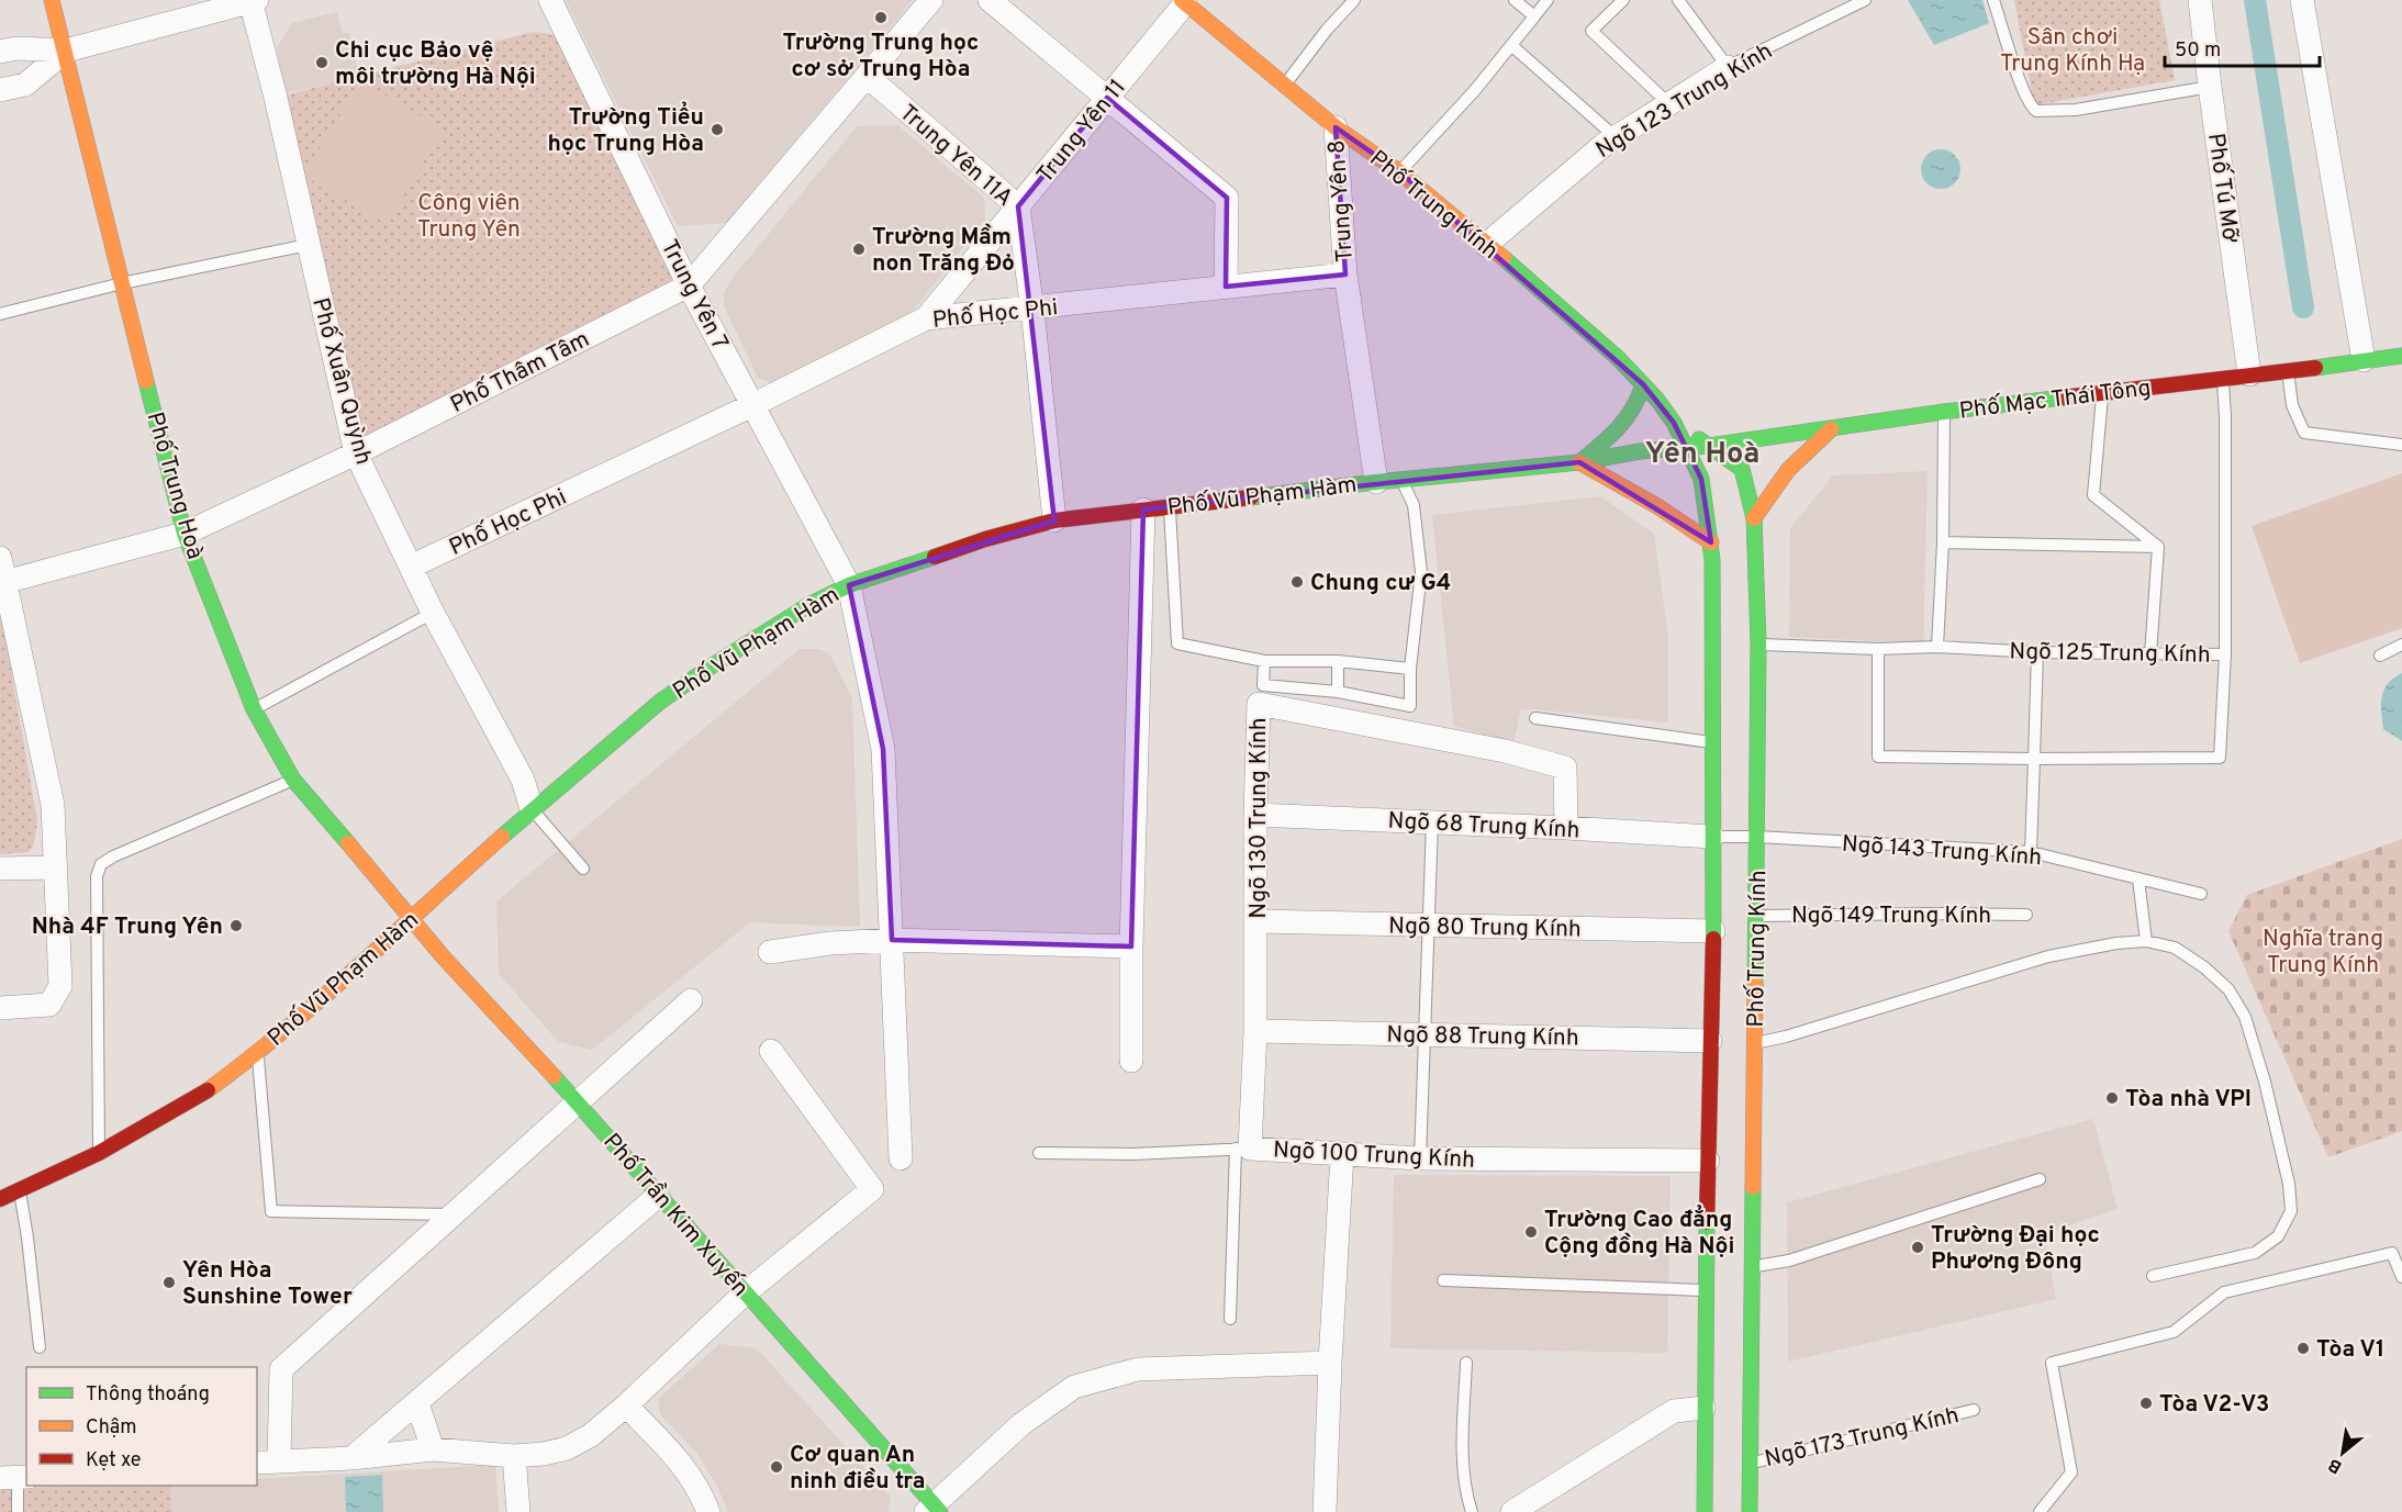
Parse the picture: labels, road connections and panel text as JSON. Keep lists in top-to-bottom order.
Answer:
{
  "streets": {
    "street": [
      "Ngõ 123 Trung Kính",
      "Trung Yên 11",
      "Trung Yên 11A",
      "Phố Tú Mỡ",
      "Trung Yên 8",
      "Phố Trung Kính",
      "Trung Yên 7",
      "Phố Học Phi",
      "Phố Thâm Tâm",
      "Phố Xuân Quỳnh",
      "Phố Mạc Thái Tông",
      "Phố Trung Hoà",
      "Phố Vũ Phạm Hàm",
      "Ngõ 130 Trung Kính",
      "Ngõ 68 Trung Kính",
      "Ngõ 80 Trung Kính",
      "Ngõ 88 Trung Kính",
      "Ngõ 100 Trung Kính",
      "Phố Trần Kim Xuyến"
    ],
    "lane": [
      "Ngõ 125 Trung Kính",
      "Ngõ 143 Trung Kính",
      "Ngõ 149 Trung Kính",
      "Ngõ 173 Trung Kính"
    ]
  },
  "crossings": [
    ["Ngõ 123 Trung Kính", "Phố Trung Kính"],
    ["Trung Yên 11", "Trung Yên 11A"],
    ["Trung Yên 11", "Phố Trung Kính"],
    ["Trung Yên 11", "Phố Học Phi"],
    ["Trung Yên 11A", "Phố Học Phi"],
    ["Trung Yên 11A", "Phố Thâm Tâm"],
    ["Trung Yên 11A", "Phố Vũ Phạm Hàm"],
    ["Phố Tú Mỡ", "Phố Mạc Thái Tông"],
    ["Trung Yên 8", "Phố Trung Kính"],
    ["Trung Yên 8", "Phố Học Phi"],
    ["Phố Trung Kính", "Phố Mạc Thái Tông"],
    ["Phố Trung Kính", "Phố Vũ Phạm Hàm"],
    ["Phố Trung Kính", "Ngõ 125 Trung Kính"],
    ["Phố Trung Kính", "Ngõ 68 Trung Kính"],
    ["Phố Trung Kính", "Ngõ 143 Trung Kính"],
    ["Phố Trung Kính", "Ngõ 149 Trung Kính"],
    ["Phố Trung Kính", "Ngõ 80 Trung Kính"],
    ["Phố Trung Kính", "Ngõ 88 Trung Kính"],
    ["Phố Trung Kính", "Ngõ 100 Trung Kính"],
    ["Phố Trung Kính", "Ngõ 173 Trung Kính"],
    ["Trung Yên 7", "Phố Học Phi"],
    ["Trung Yên 7", "Phố Thâm Tâm"],
    ["Trung Yên 7", "Phố Vũ Phạm Hàm"],
    ["Phố Học Phi", "Phố Xuân Quỳnh"],
    ["Phố Thâm Tâm", "Phố Xuân Quỳnh"],
    ["Phố Thâm Tâm", "Phố Trung Hoà"],
    ["Phố Xuân Quỳnh", "Phố Vũ Phạm Hàm"],
    ["Phố Mạc Thái Tông", "Phố Vũ Phạm Hàm"],
    ["Phố Mạc Thái Tông", "Ngõ 125 Trung Kính"],
    ["Phố Trung Hoà", "Phố Vũ Phạm Hàm"],
    ["Phố Trung Hoà", "Phố Trần Kim Xuyến"],
    ["Phố Vũ Phạm Hàm", "Phố Trần Kim Xuyến"],
    ["Ngõ 130 Trung Kính", "Ngõ 68 Trung Kính"],
    ["Ngõ 130 Trung Kính", "Ngõ 80 Trung Kính"],
    ["Ngõ 130 Trung Kính", "Ngõ 88 Trung Kính"],
    ["Ngõ 130 Trung Kính", "Ngõ 100 Trung Kính"],
    ["Ngõ 68 Trung Kính", "Ngõ 143 Trung Kính"]
  ],
  "districts": ["Yên Hoà"],
  "parks": ["Sân chơi Trung Kính Hạ", "Công viên Trung Yên", "Nghĩa trang Trung Kính"],
  "places": [
    "Trường Trung học cơ sở Trung Hòa",
    "Chi cục Bảo vệ môi trường Hà Nội",
    "Trường Tiểu học Trung Hòa",
    "Trường Mầm non Trăng Đỏ",
    "Chung cư G4",
    "Nhà 4F Trung Yên",
    "Tòa nhà VPI",
    "Trường Cao đẳng Cộng đồng Hà Nội",
    "Trường Đại học Phương Đông",
    "Yên Hòa Sunshine Tower",
    "Tòa V1",
    "Tòa V2-V3",
    "Cơ quan An ninh điều tra"
  ],
  "legend": ["Thông thoáng", "Chậm", "Kẹt xe"],
  "scale_bar": "50 m",
  "north": "bottom left"
}
